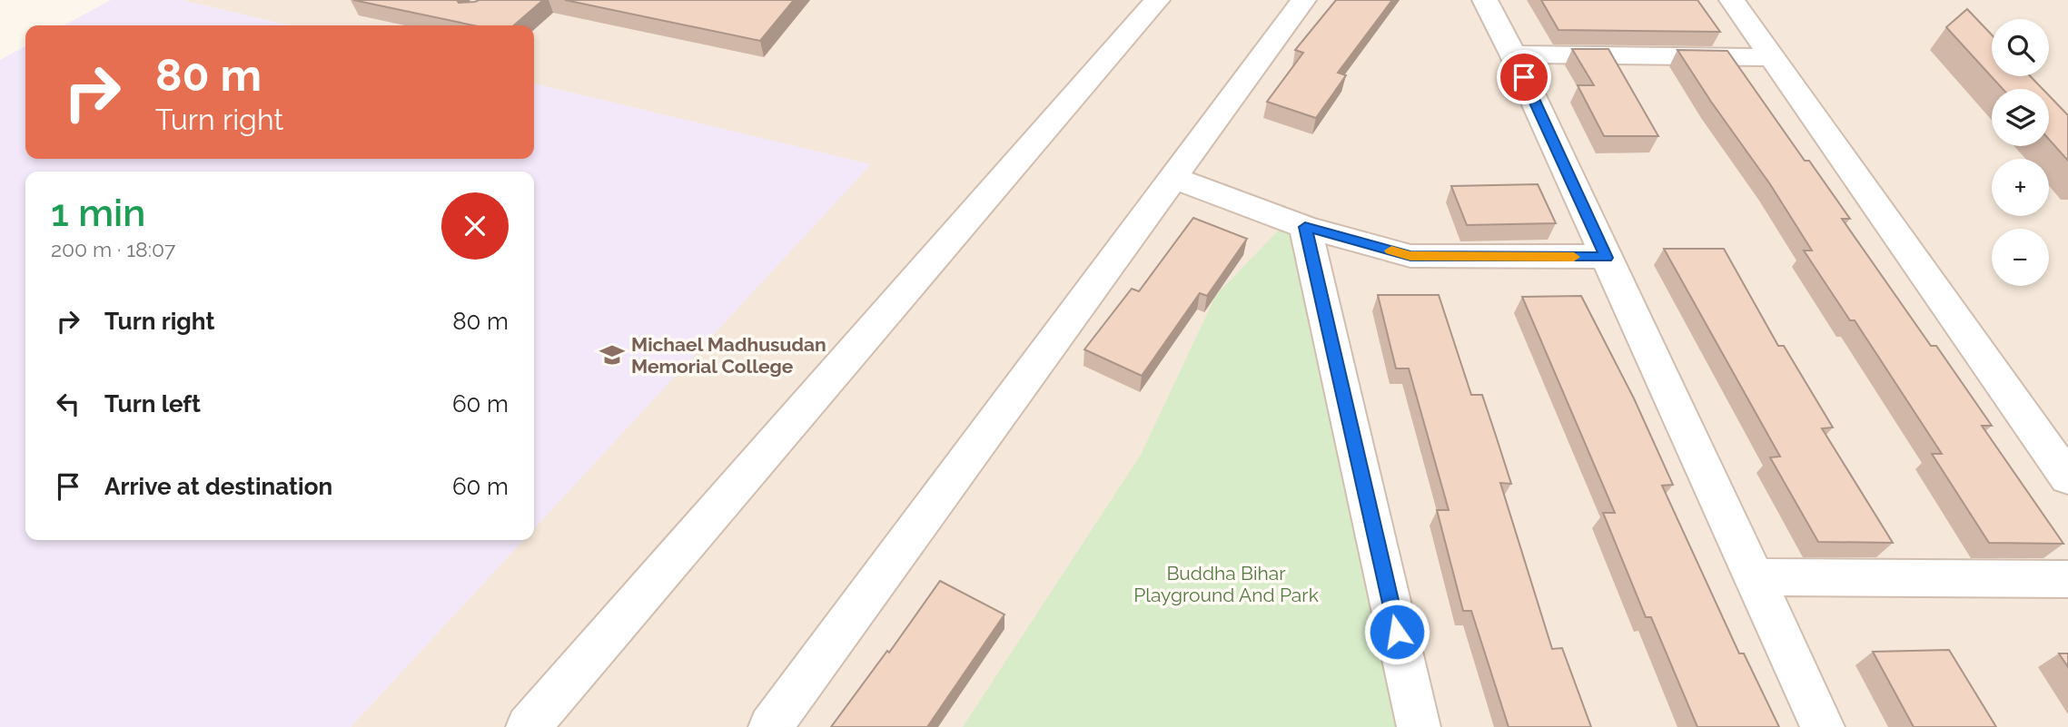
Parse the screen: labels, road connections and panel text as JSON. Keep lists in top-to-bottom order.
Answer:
{
  "parks": ["Buddha Bihar Playground And Park"],
  "places": {
    "school or university": ["Michael Madhusudan Memorial College"]
  },
  "page": {
    "map_buttons": ["+", "−"],
    "turn": ["80 m", "Turn right"],
    "heading": ["1 min", "200 m · 18:07"],
    "list": [
      {
        "name": "Turn right",
        "value": "80 m"
      },
      {
        "name": "Turn left",
        "value": "60 m"
      },
      {
        "name": "Arrive at destination",
        "value": "60 m"
      }
    ]
  }
}
